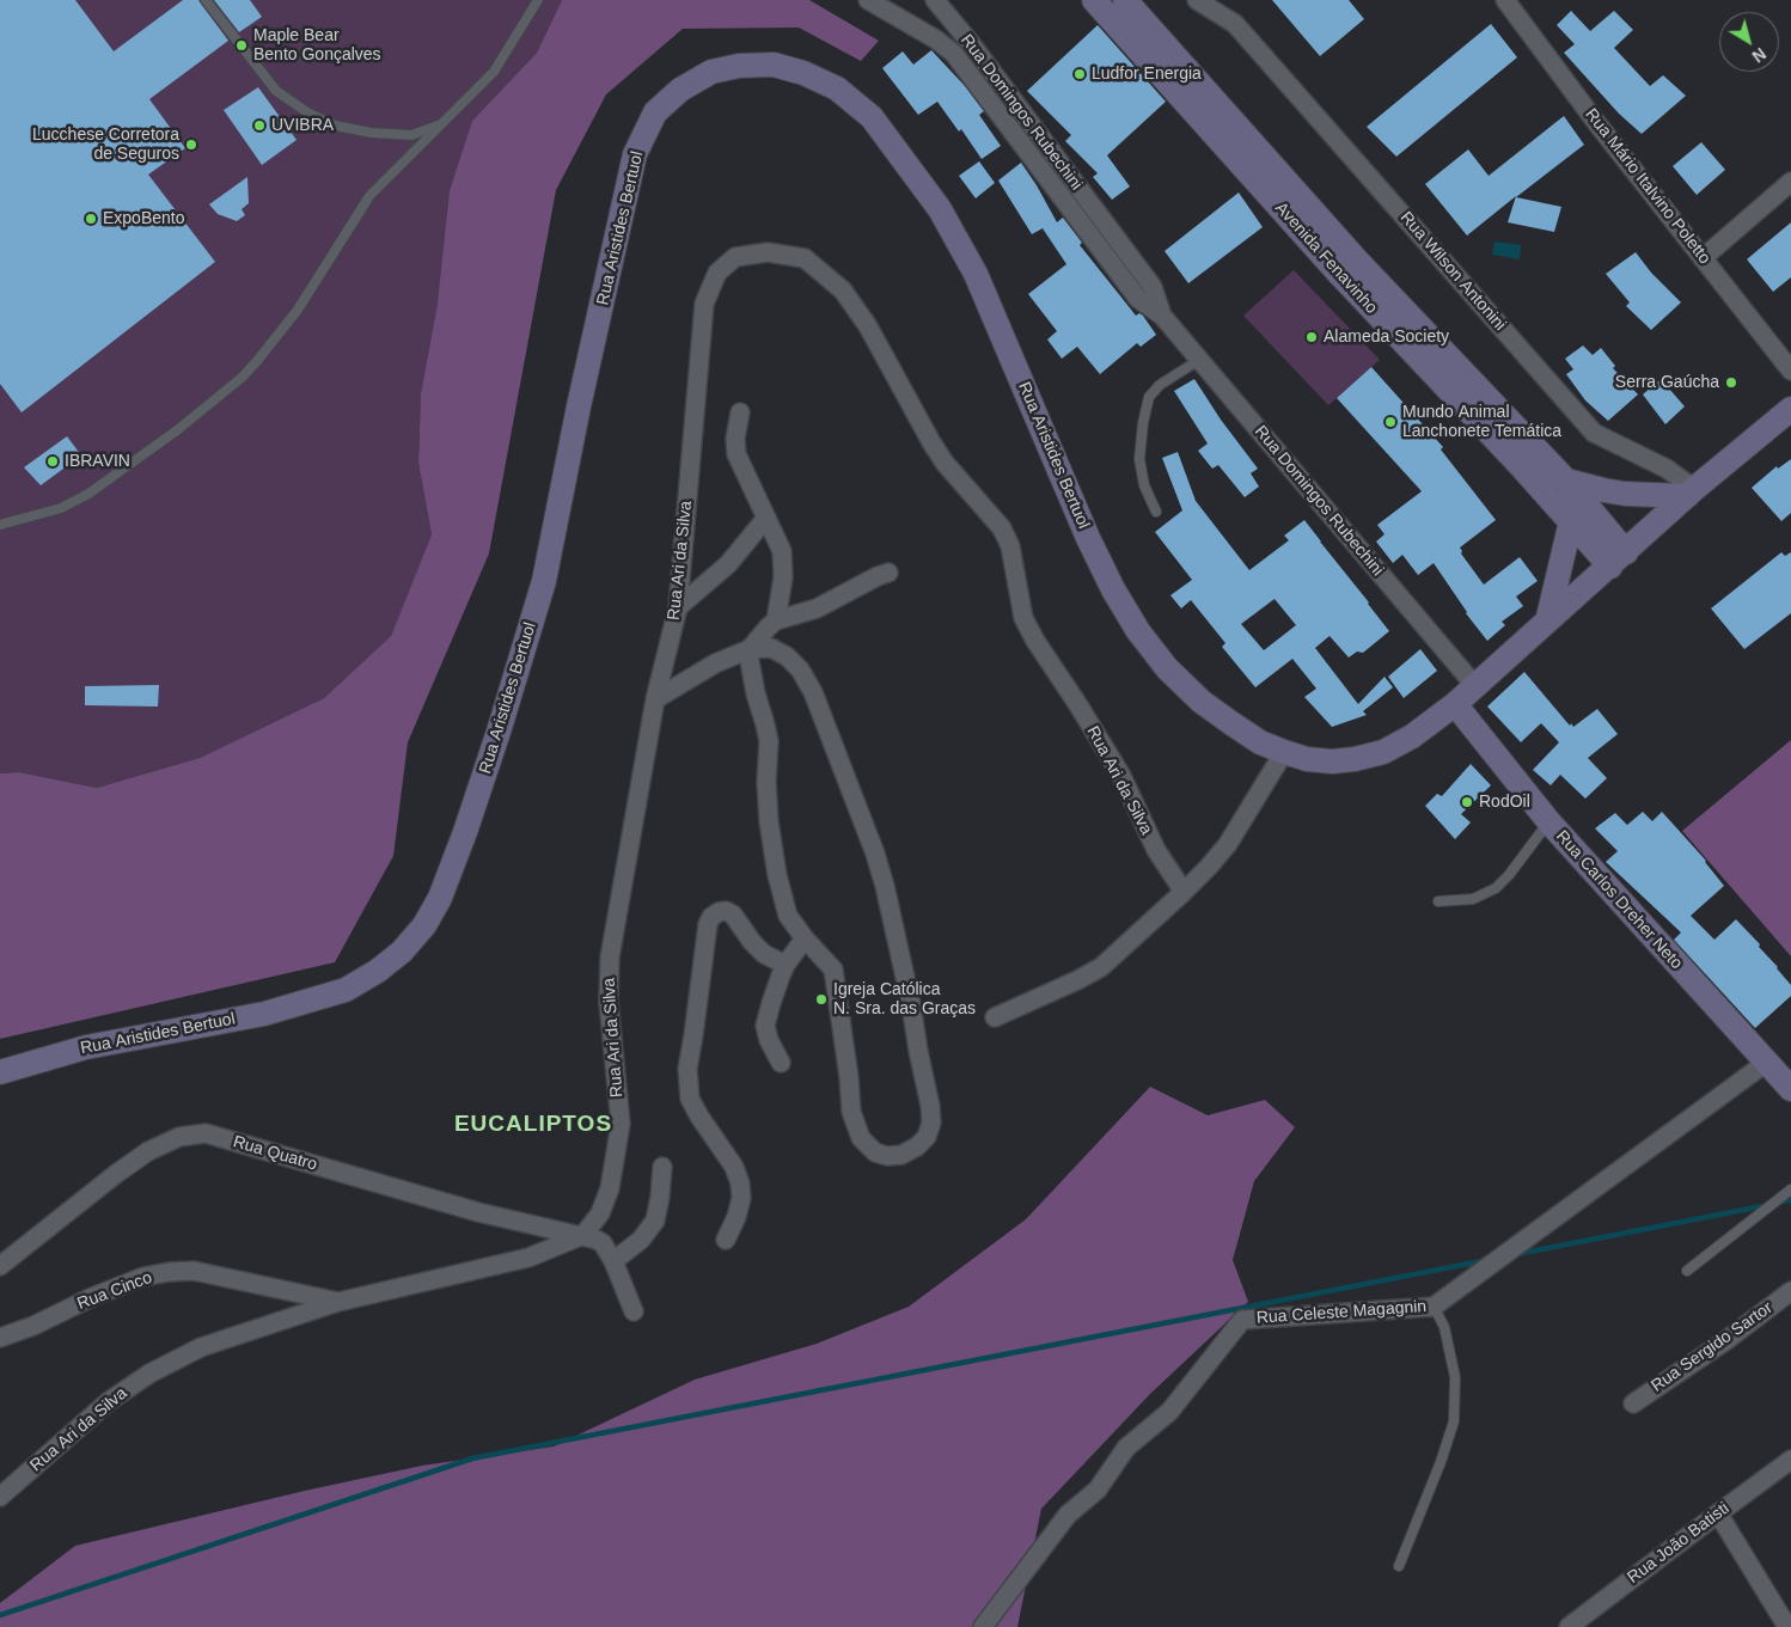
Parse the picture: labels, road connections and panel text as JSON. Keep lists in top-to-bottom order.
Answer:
{
  "streets": {
    "main road": ["Rua Aristides Bertuol", "Avenida Fenavinho", "Rua Carlos Dreher Neto"],
    "street": [
      "Rua Domingos Rubechini",
      "Rua Mário Italvino Poletto",
      "Rua Wilson Antonini",
      "Rua Ari da Silva",
      "Rua Quatro",
      "Rua Cinco",
      "Rua Celeste Magagnin",
      "Rua Sergido Sartor",
      "Rua João Batisti"
    ]
  },
  "crossings": [
    ["Rua Domingos Rubechini", "Rua Aristides Bertuol"],
    ["Rua Aristides Bertuol", "Avenida Fenavinho"],
    ["Rua Aristides Bertuol", "Rua Wilson Antonini"],
    ["Rua Aristides Bertuol", "Rua Carlos Dreher Neto"],
    ["Rua Ari da Silva", "Rua Quatro"],
    ["Rua Ari da Silva", "Rua Cinco"],
    ["Rua Carlos Dreher Neto", "Rua Celeste Magagnin"]
  ],
  "districts": ["EUCALIPTOS"],
  "places": [
    "Maple Bear Bento Gonçalves",
    "Ludfor Energia",
    "UVIBRA",
    "Lucchese Corretora de Seguros",
    "ExpoBento",
    "Alameda Society",
    "Serra Gaúcha",
    "Mundo Animal Lanchonete Temática",
    "IBRAVIN",
    "RodOil",
    "Igreja Católica N. Sra. das Graças"
  ],
  "north": "bottom right"
}
